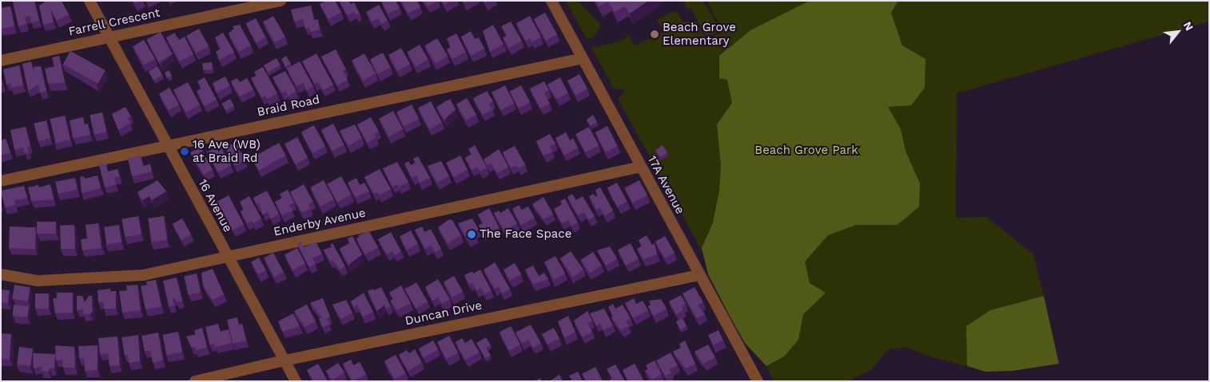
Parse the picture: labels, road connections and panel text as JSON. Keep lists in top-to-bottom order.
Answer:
{
  "streets": {
    "street": [
      "Farrell Crescent",
      "Braid Road",
      "17A Avenue",
      "16 Avenue",
      "Enderby Avenue",
      "Duncan Drive"
    ]
  },
  "crossings": [
    ["Farrell Crescent", "16 Avenue"],
    ["Braid Road", "17A Avenue"],
    ["Braid Road", "16 Avenue"],
    ["17A Avenue", "Enderby Avenue"],
    ["17A Avenue", "Duncan Drive"],
    ["16 Avenue", "Enderby Avenue"],
    ["16 Avenue", "Duncan Drive"]
  ],
  "parks": ["Beach Grove Park"],
  "places": ["Beach Grove Elementary", "16 Ave (WB) at Braid Rd", "The Face Space"],
  "north": "top right"
}
